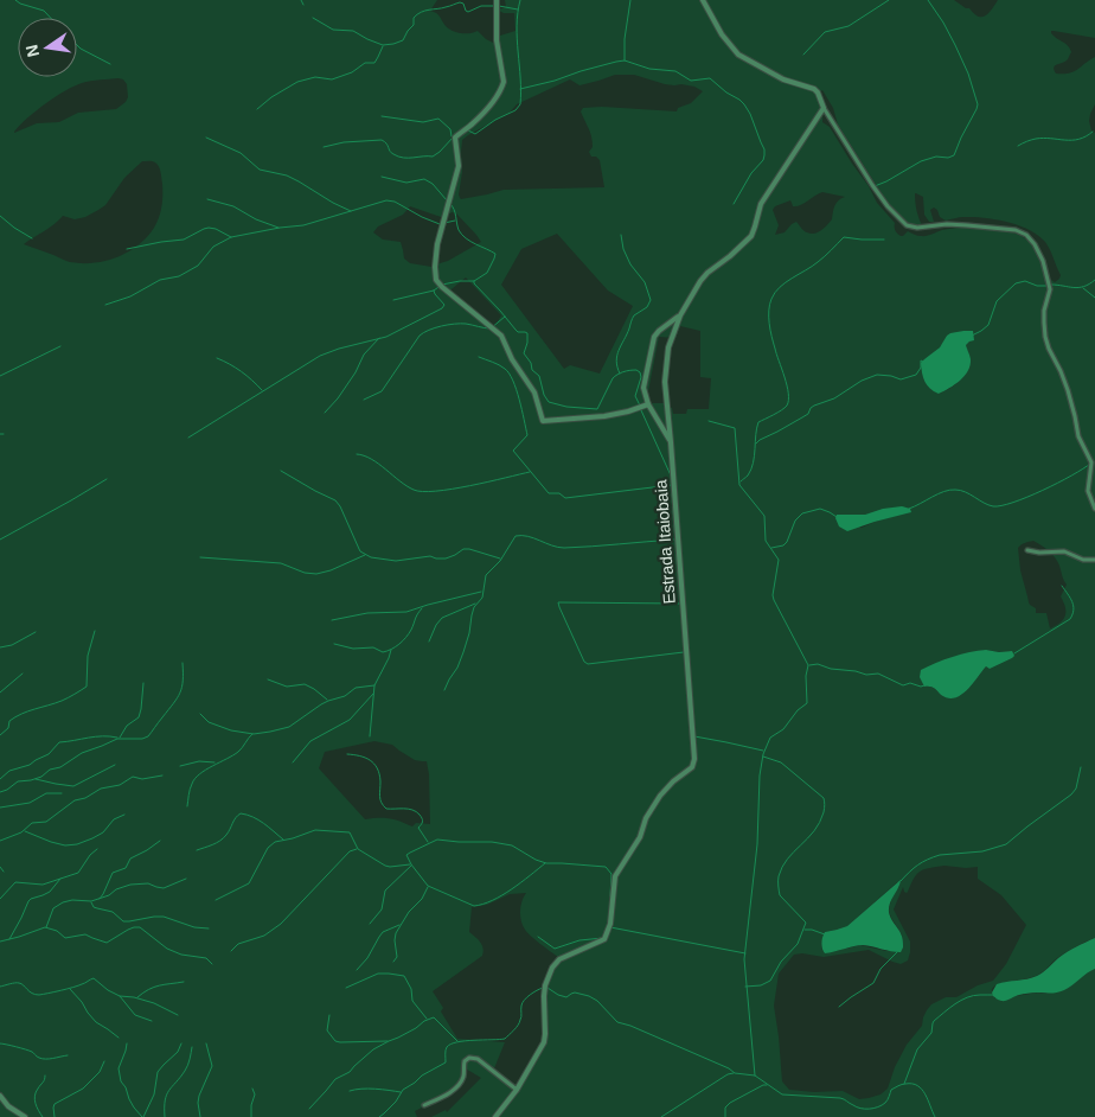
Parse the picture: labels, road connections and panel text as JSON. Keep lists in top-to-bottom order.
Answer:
{
  "streets": {
    "street": ["Estrada Itaiobaia"]
  },
  "north": "left"
}
